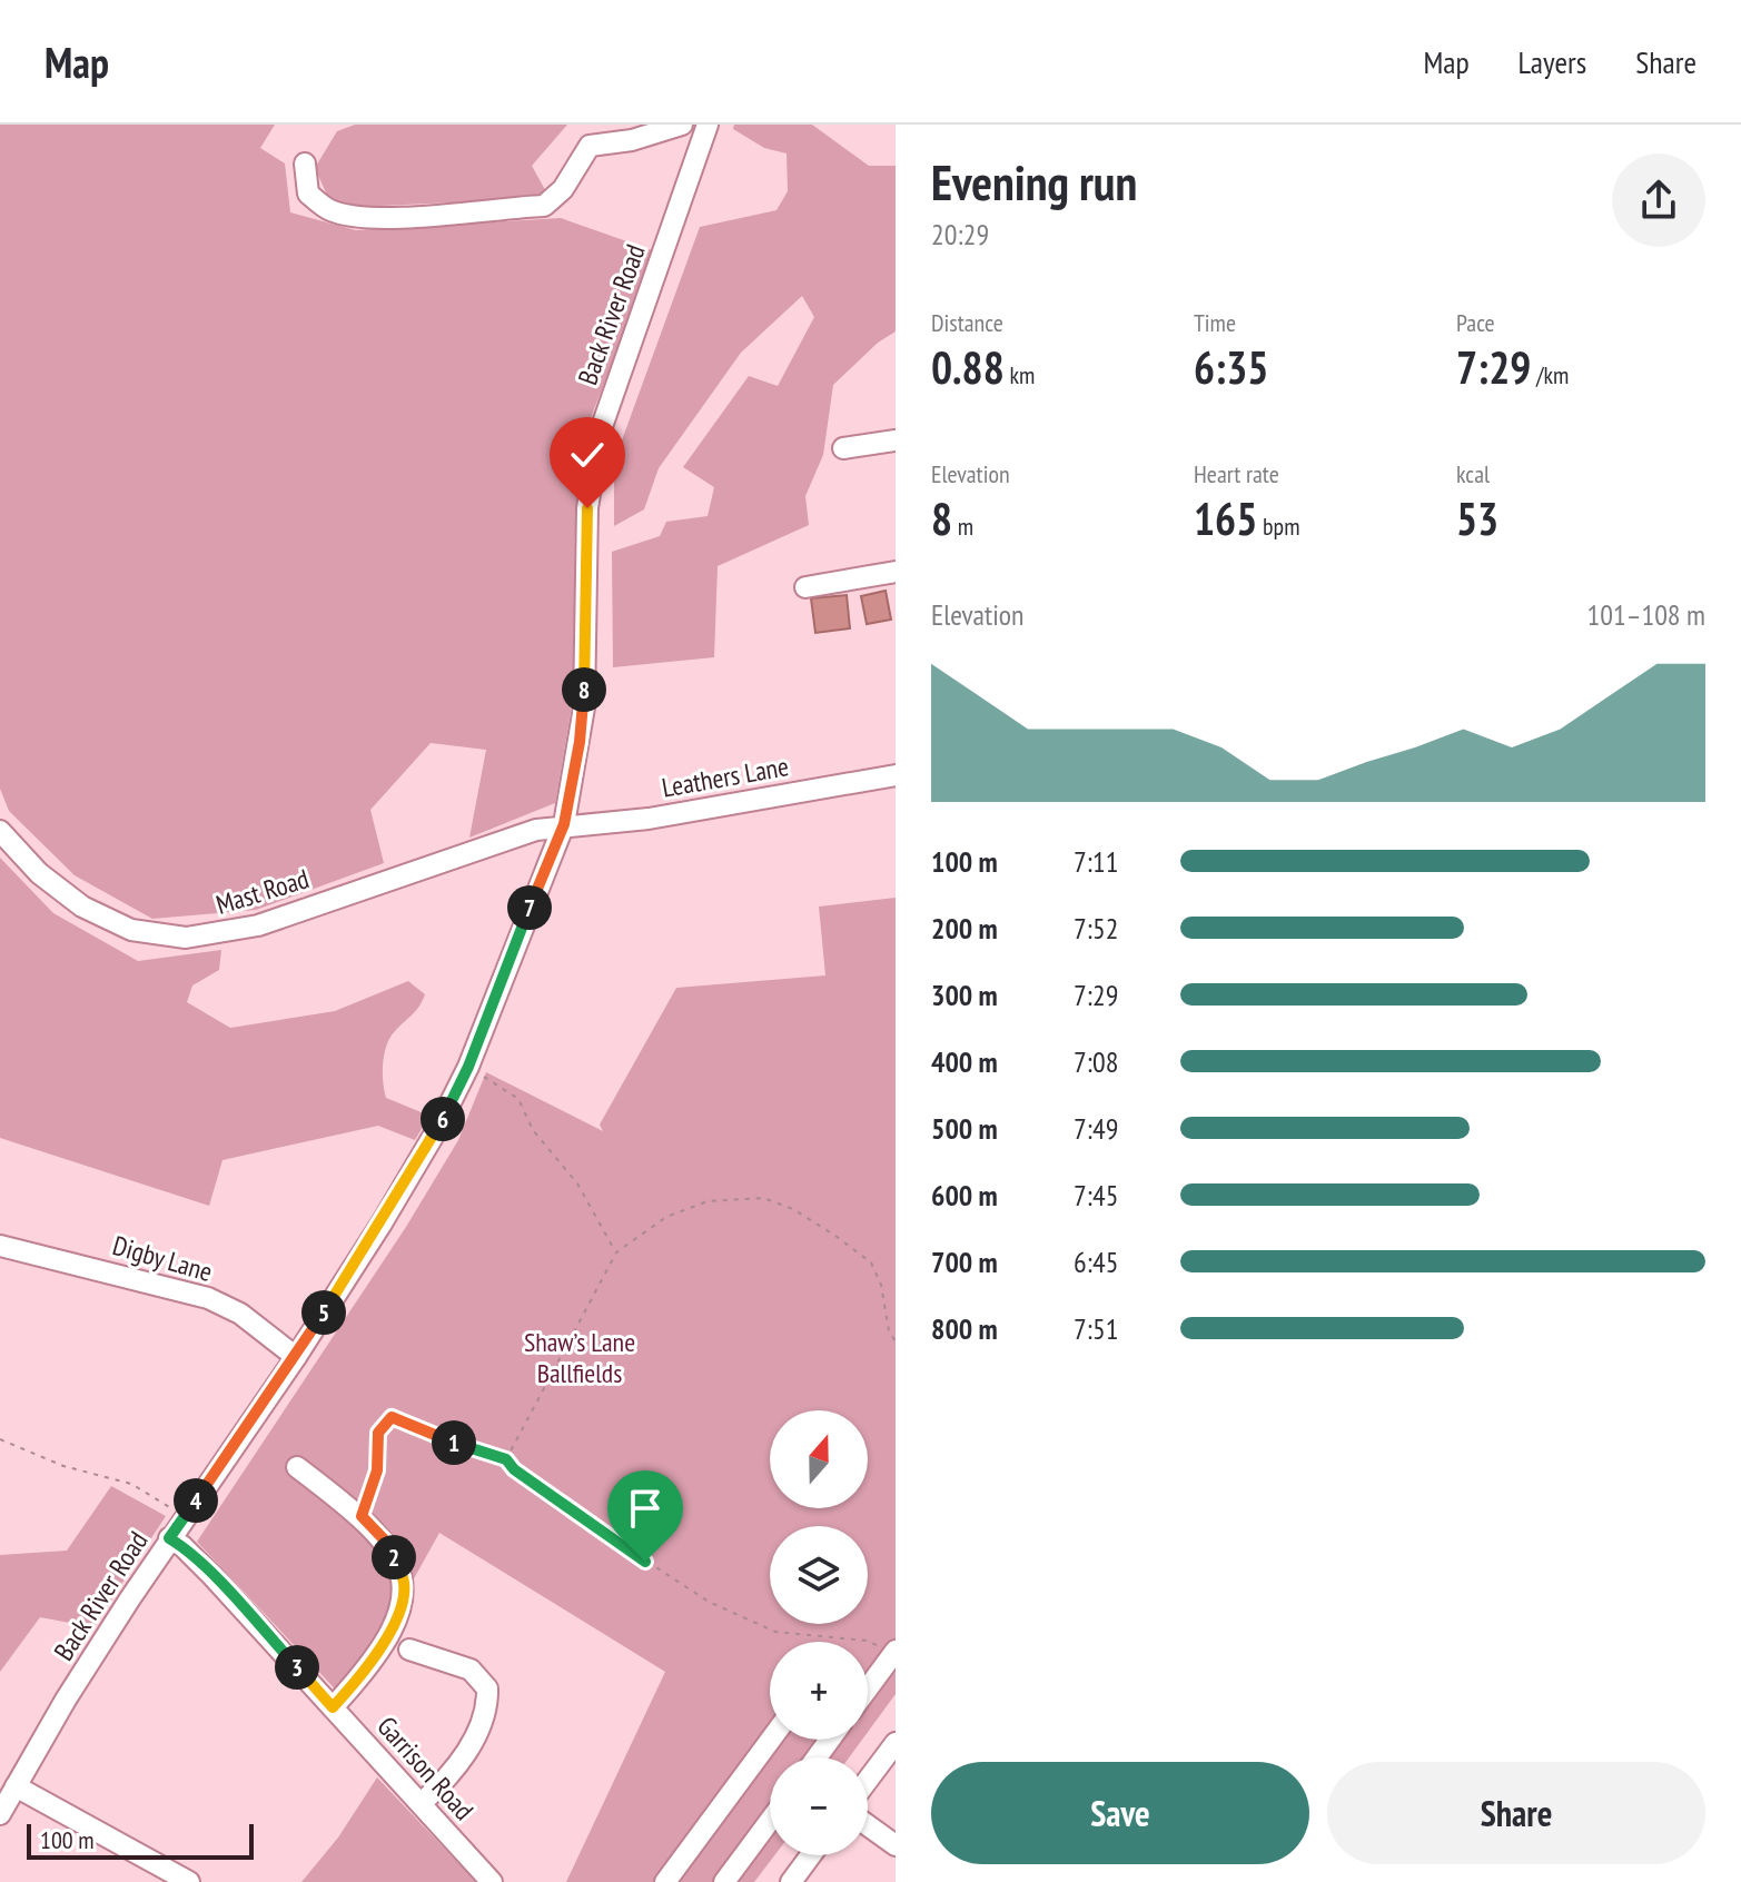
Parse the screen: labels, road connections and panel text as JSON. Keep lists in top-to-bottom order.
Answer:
{
  "streets": {
    "street": [
      "Back River Road",
      "Leathers Lane",
      "Mast Road",
      "Digby Lane",
      "Garrison Road"
    ]
  },
  "crossings": [
    ["Back River Road", "Leathers Lane"],
    ["Back River Road", "Mast Road"],
    ["Back River Road", "Digby Lane"],
    ["Back River Road", "Garrison Road"],
    ["Leathers Lane", "Mast Road"]
  ],
  "parks": ["Shaw’s Lane Ballfields"],
  "scale_bar": "100 m",
  "north": "top",
  "page": {
    "header": "Map",
    "nav": ["Map", "Layers", "Share"],
    "heading": ["Evening run", "20:29"],
    "stats": [
      ["Distance", "0.88 km"],
      ["Time", "6:35"],
      ["Pace", "7:29 /km"],
      ["Elevation", "8 m"],
      ["Heart rate", "165 bpm"],
      ["kcal", "53"]
    ],
    "chart": ["Elevation", "101–108 m"],
    "pins": [
      "8",
      "7",
      "6",
      "5",
      "1",
      "4",
      "2",
      "3"
    ],
    "list": [
      {
        "name": "100 m",
        "note": "7:11"
      },
      {
        "name": "200 m",
        "note": "7:52"
      },
      {
        "name": "300 m",
        "note": "7:29"
      },
      {
        "name": "400 m",
        "note": "7:08"
      },
      {
        "name": "500 m",
        "note": "7:49"
      },
      {
        "name": "600 m",
        "note": "7:45"
      },
      {
        "name": "700 m",
        "note": "6:45"
      },
      {
        "name": "800 m",
        "note": "7:51"
      }
    ],
    "map_buttons": ["+", "−"],
    "buttons": ["Save", "Share"],
    "scale": "100 m"
  }
}
